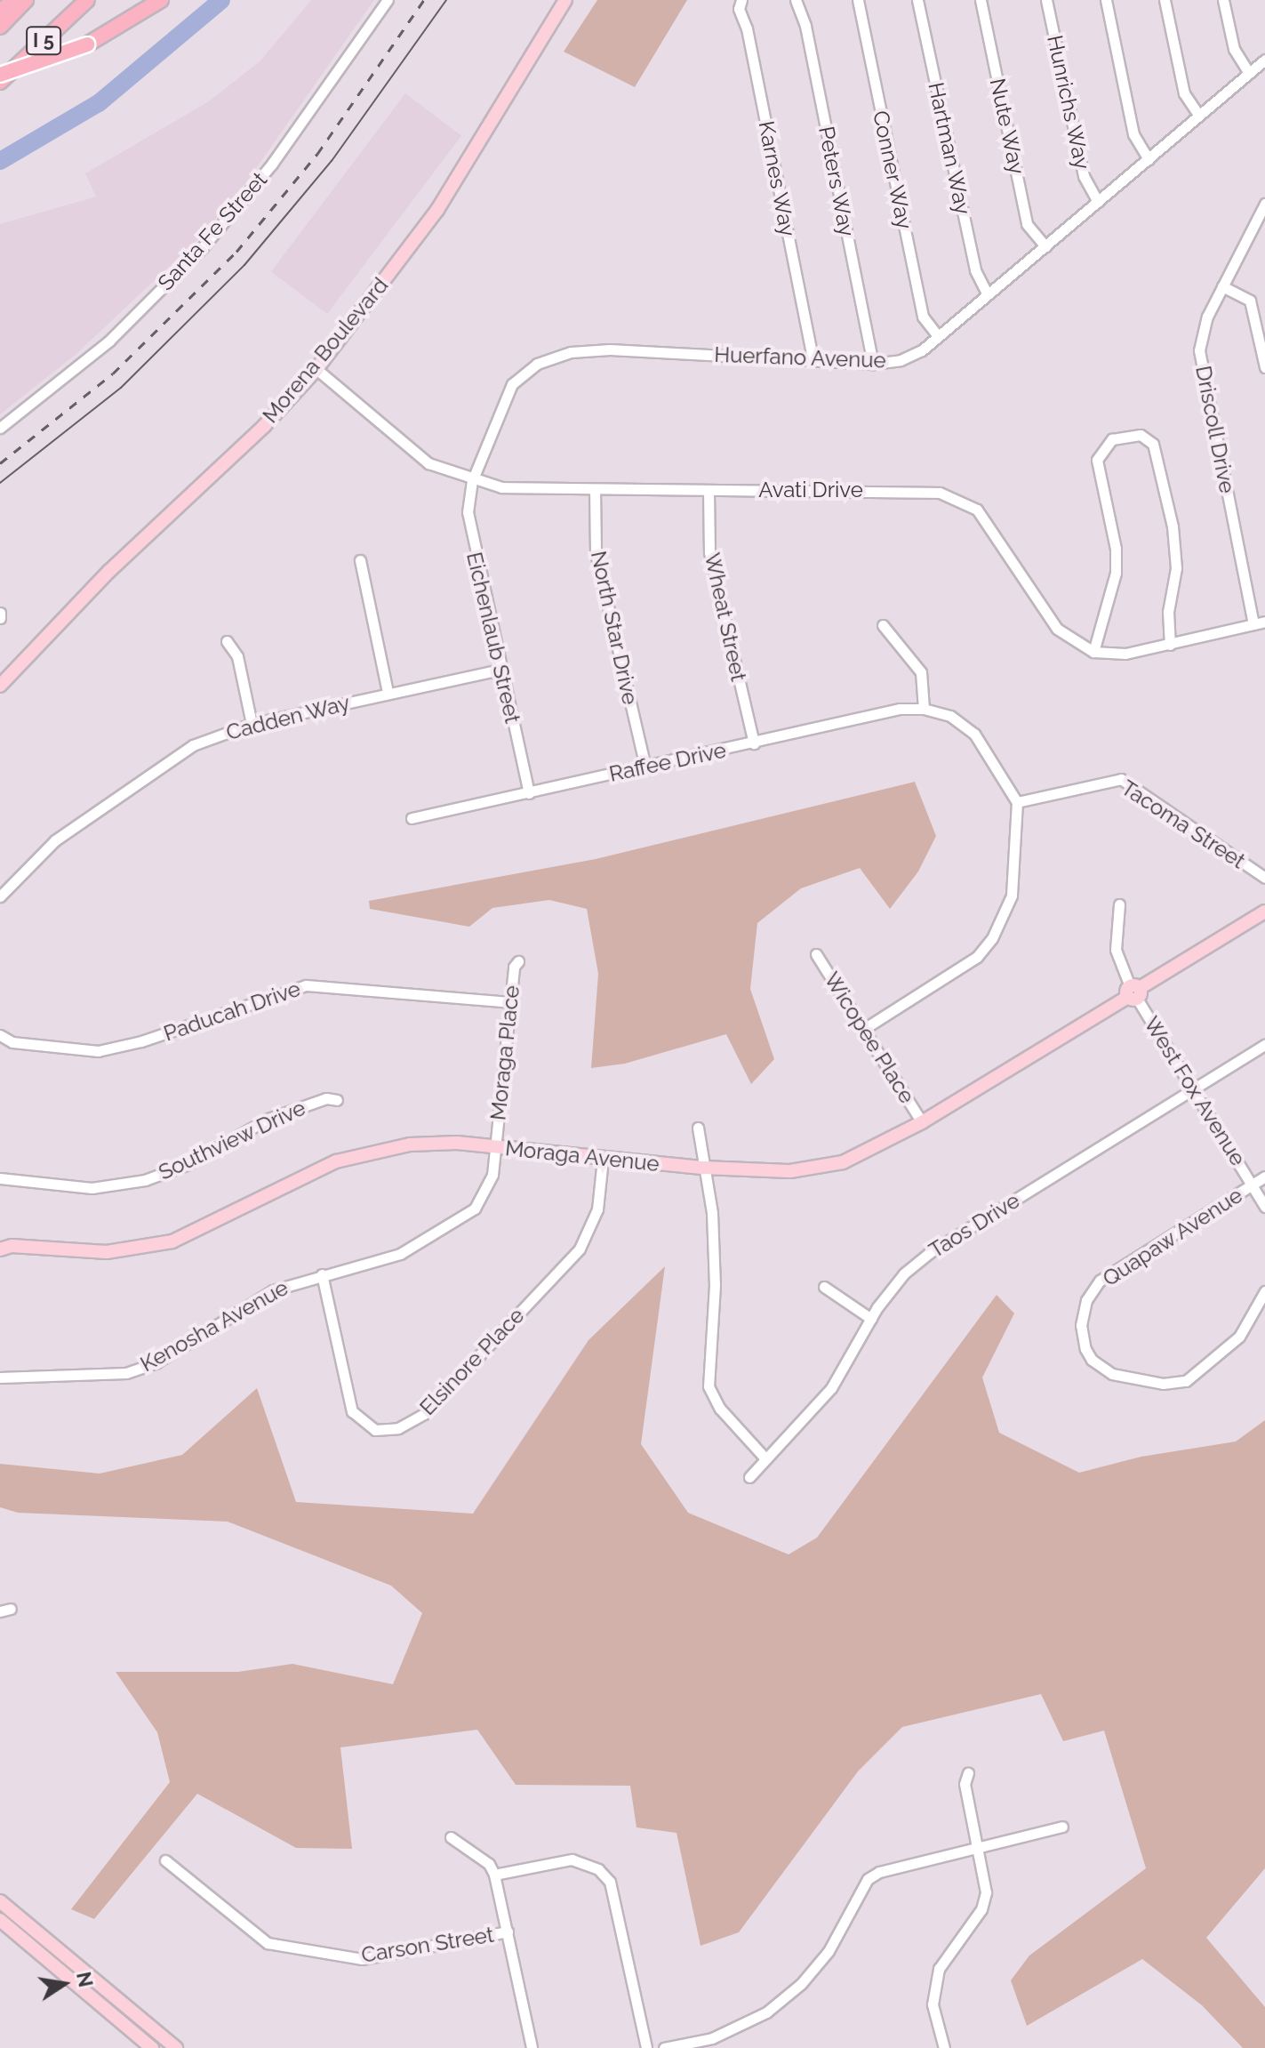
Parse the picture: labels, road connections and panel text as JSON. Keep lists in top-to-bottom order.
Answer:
{
  "streets": {
    "highway": ["I 5"],
    "main road": ["Morena Boulevard", "Moraga Avenue"],
    "street": [
      "Hunrichs Way",
      "Nute Way",
      "Hartman Way",
      "Conner Way",
      "Karnes Way",
      "Peters Way",
      "Santa Fe Street",
      "Huerfano Avenue",
      "Driscoll Drive",
      "Avati Drive",
      "Wheat Street",
      "North Star Drive",
      "Eichenlaub Street",
      "Cadden Way",
      "Raffee Drive",
      "Tacoma Street",
      "Paducah Drive",
      "Wicopee Place",
      "Moraga Place",
      "West Fox Avenue",
      "Southview Drive",
      "Taos Drive",
      "Quapaw Avenue",
      "Kenosha Avenue",
      "Elsinore Place",
      "Carson Street"
    ]
  },
  "crossings": [
    ["Hunrichs Way", "Huerfano Avenue"],
    ["Nute Way", "Huerfano Avenue"],
    ["Hartman Way", "Huerfano Avenue"],
    ["Conner Way", "Huerfano Avenue"],
    ["Karnes Way", "Huerfano Avenue"],
    ["Peters Way", "Huerfano Avenue"],
    ["Morena Boulevard", "Avati Drive"],
    ["Huerfano Avenue", "Avati Drive"],
    ["Huerfano Avenue", "Eichenlaub Street"],
    ["Avati Drive", "Wheat Street"],
    ["Avati Drive", "North Star Drive"],
    ["Avati Drive", "Eichenlaub Street"],
    ["Wheat Street", "Raffee Drive"],
    ["North Star Drive", "Raffee Drive"],
    ["Eichenlaub Street", "Cadden Way"],
    ["Eichenlaub Street", "Raffee Drive"],
    ["Paducah Drive", "Moraga Place"],
    ["Wicopee Place", "Moraga Avenue"],
    ["Moraga Place", "Moraga Avenue"],
    ["Moraga Place", "Kenosha Avenue"],
    ["West Fox Avenue", "Moraga Avenue"],
    ["West Fox Avenue", "Taos Drive"],
    ["West Fox Avenue", "Quapaw Avenue"],
    ["Moraga Avenue", "Kenosha Avenue"],
    ["Moraga Avenue", "Elsinore Place"],
    ["Kenosha Avenue", "Elsinore Place"]
  ],
  "north": "right"
}
